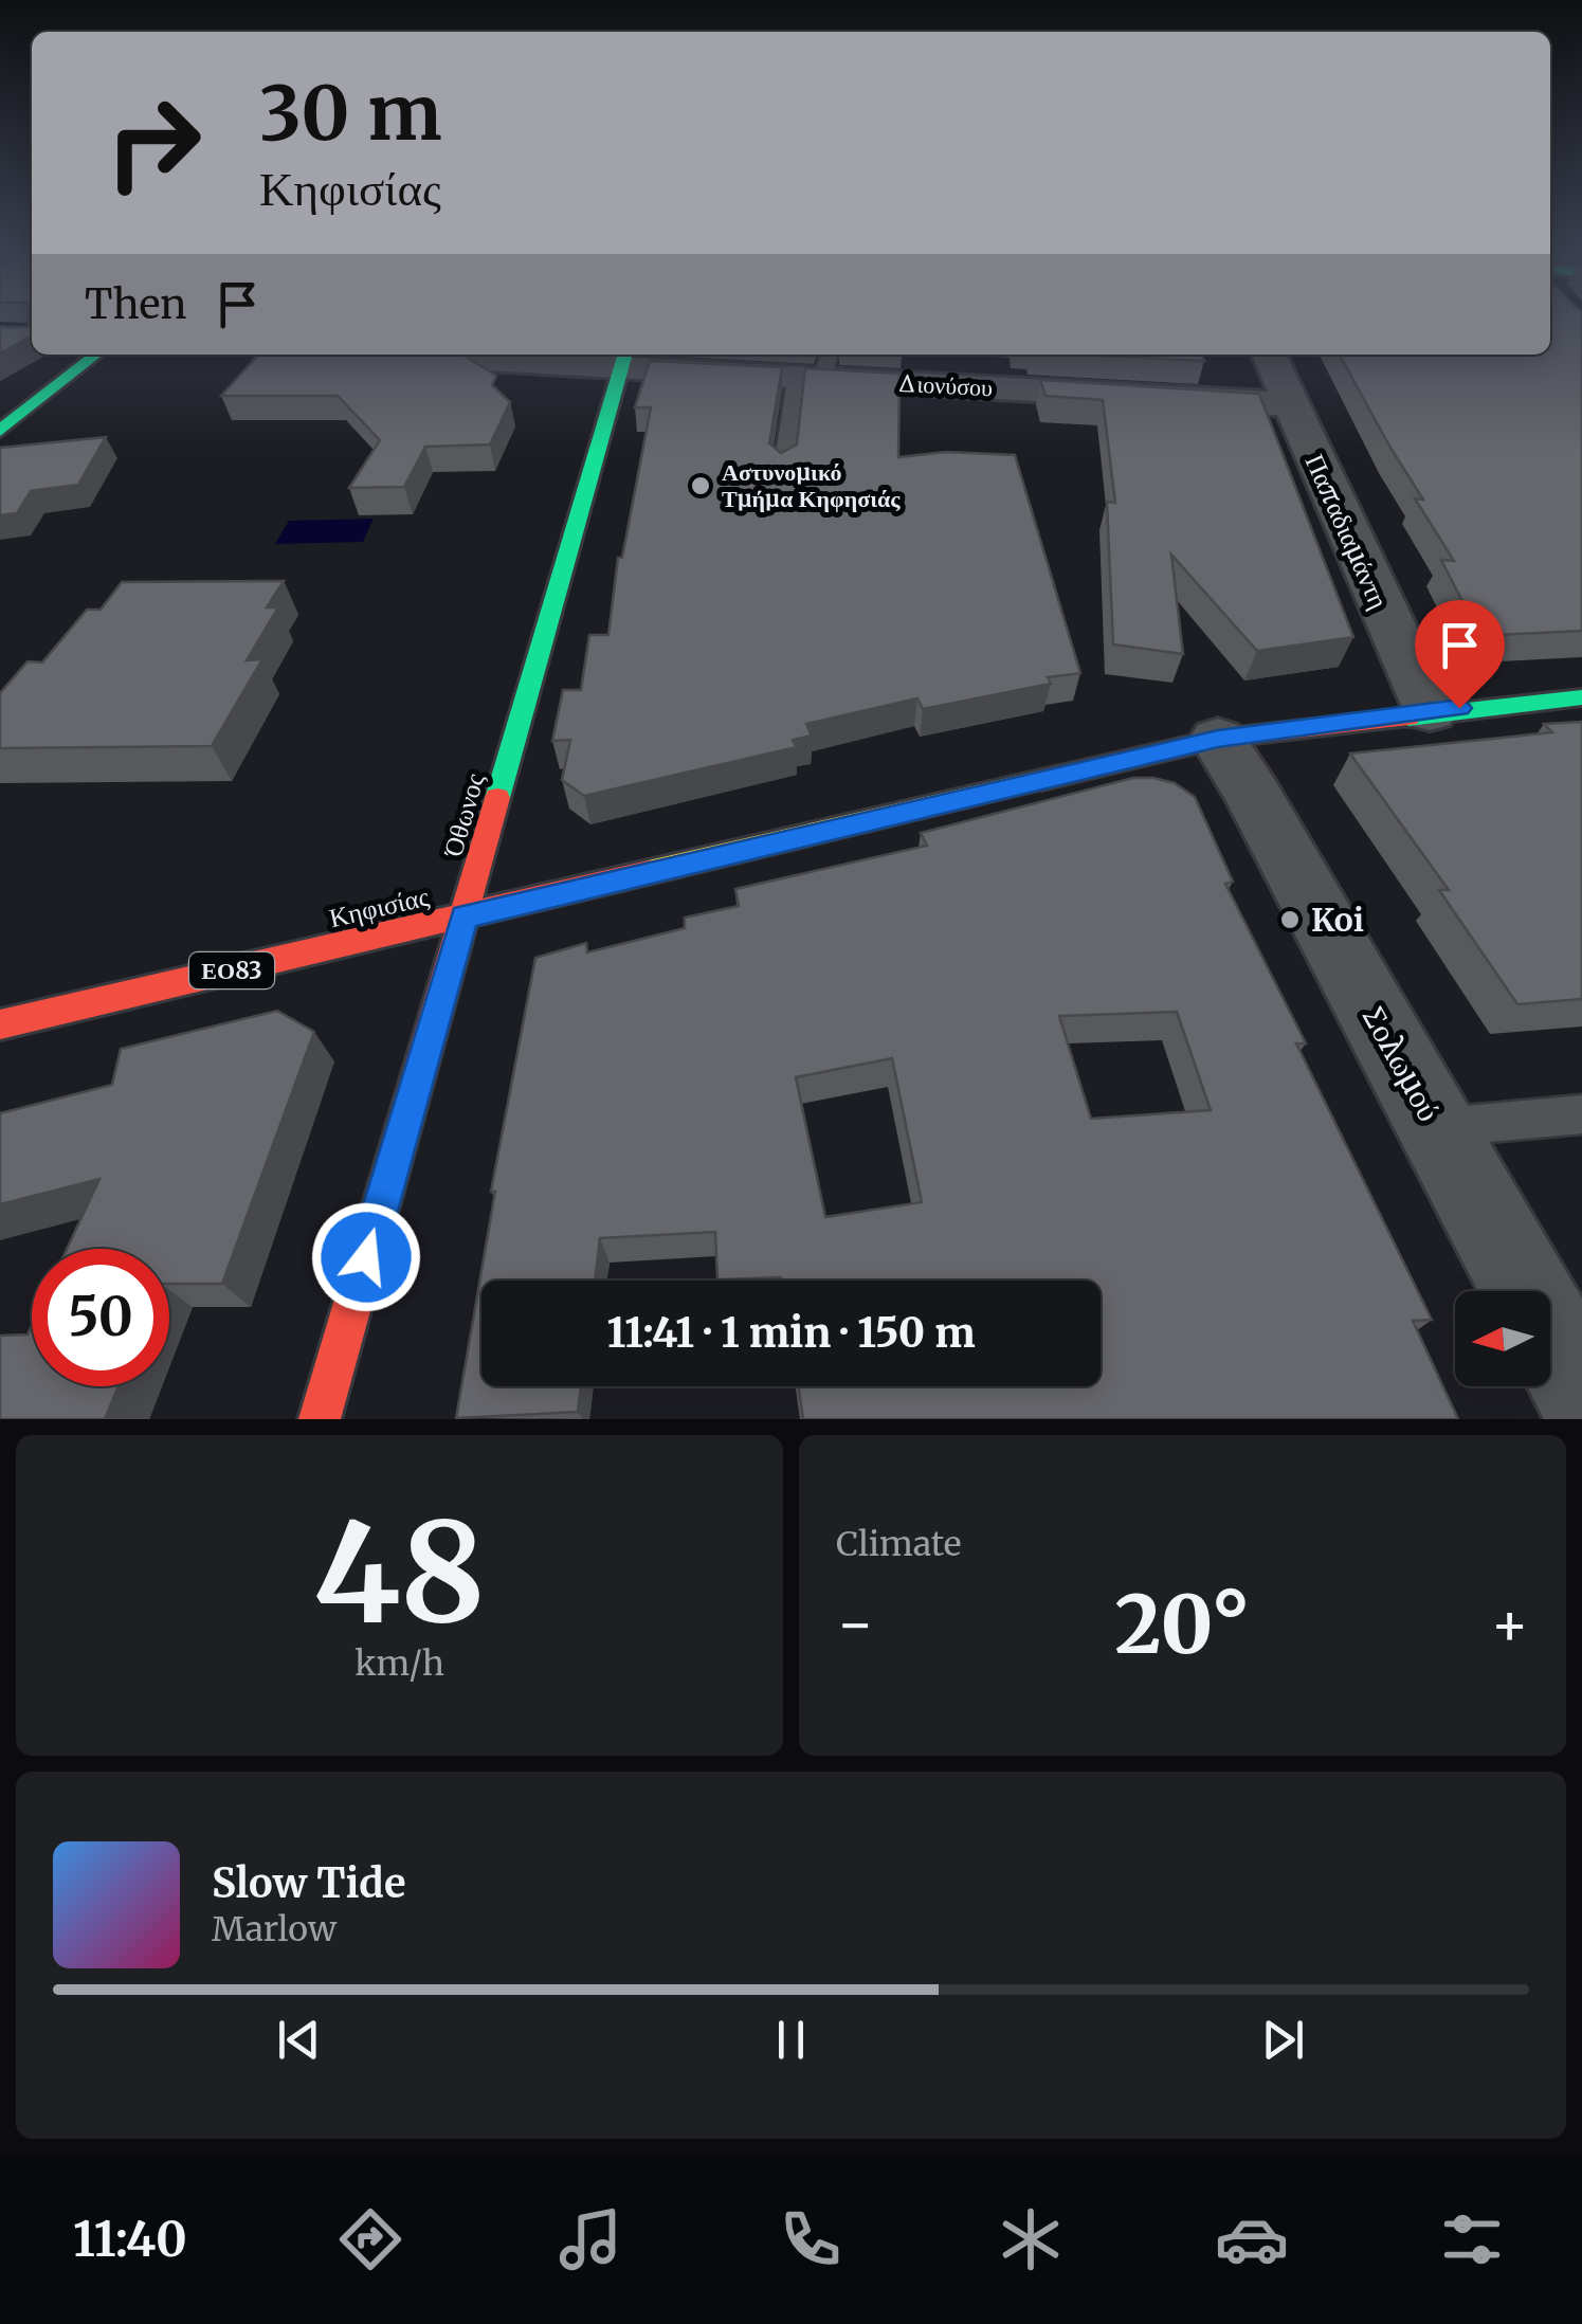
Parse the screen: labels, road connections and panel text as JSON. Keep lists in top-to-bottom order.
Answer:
{
  "streets": {
    "main road": ["Όθωνος", "Κηφισίας", "ΕΟ83"],
    "street": ["Διονύσου", "Παπαδιαμάντη", "Σολωμού"]
  },
  "crossings": [
    ["Διονύσου", "Παπαδιαμάντη"],
    ["Διονύσου", "Όθωνος"],
    ["Παπαδιαμάντη", "Κηφισίας"],
    ["Όθωνος", "Κηφισίας"],
    ["Κηφισίας", "Σολωμού"]
  ],
  "places": ["Αστυνομικό Τμήμα Κηφησιάς", "Koi"],
  "north": "left",
  "page": {
    "turn": ["30 m", "Κηφισίας"],
    "then": "Then",
    "limit": "50",
    "trip": "11:41 · 1 min · 150 m",
    "tile": [
      ["48", "km/h"],
      "Climate"
    ],
    "heat": ["−", "20°", "+"],
    "song": ["Slow Tide", "Marlow"],
    "tabs": "11:40"
  }
}
